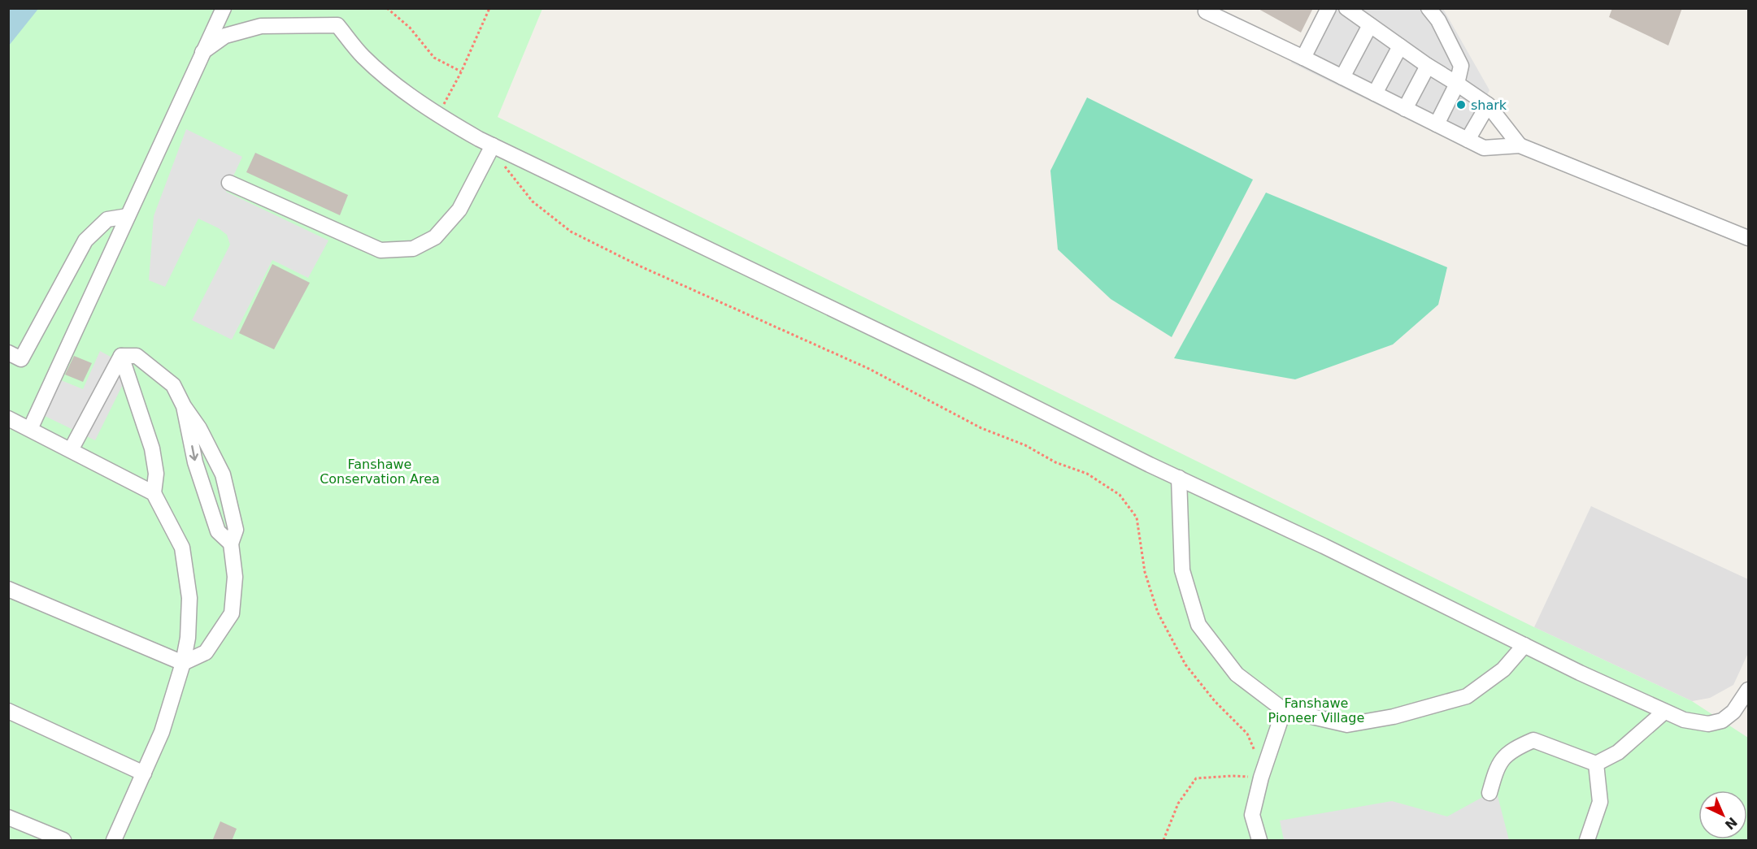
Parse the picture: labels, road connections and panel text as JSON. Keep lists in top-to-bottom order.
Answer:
{
  "parks": ["Fanshawe Conservation Area", "Fanshawe Pioneer Village"],
  "places": ["shark"],
  "north": "bottom right"
}
